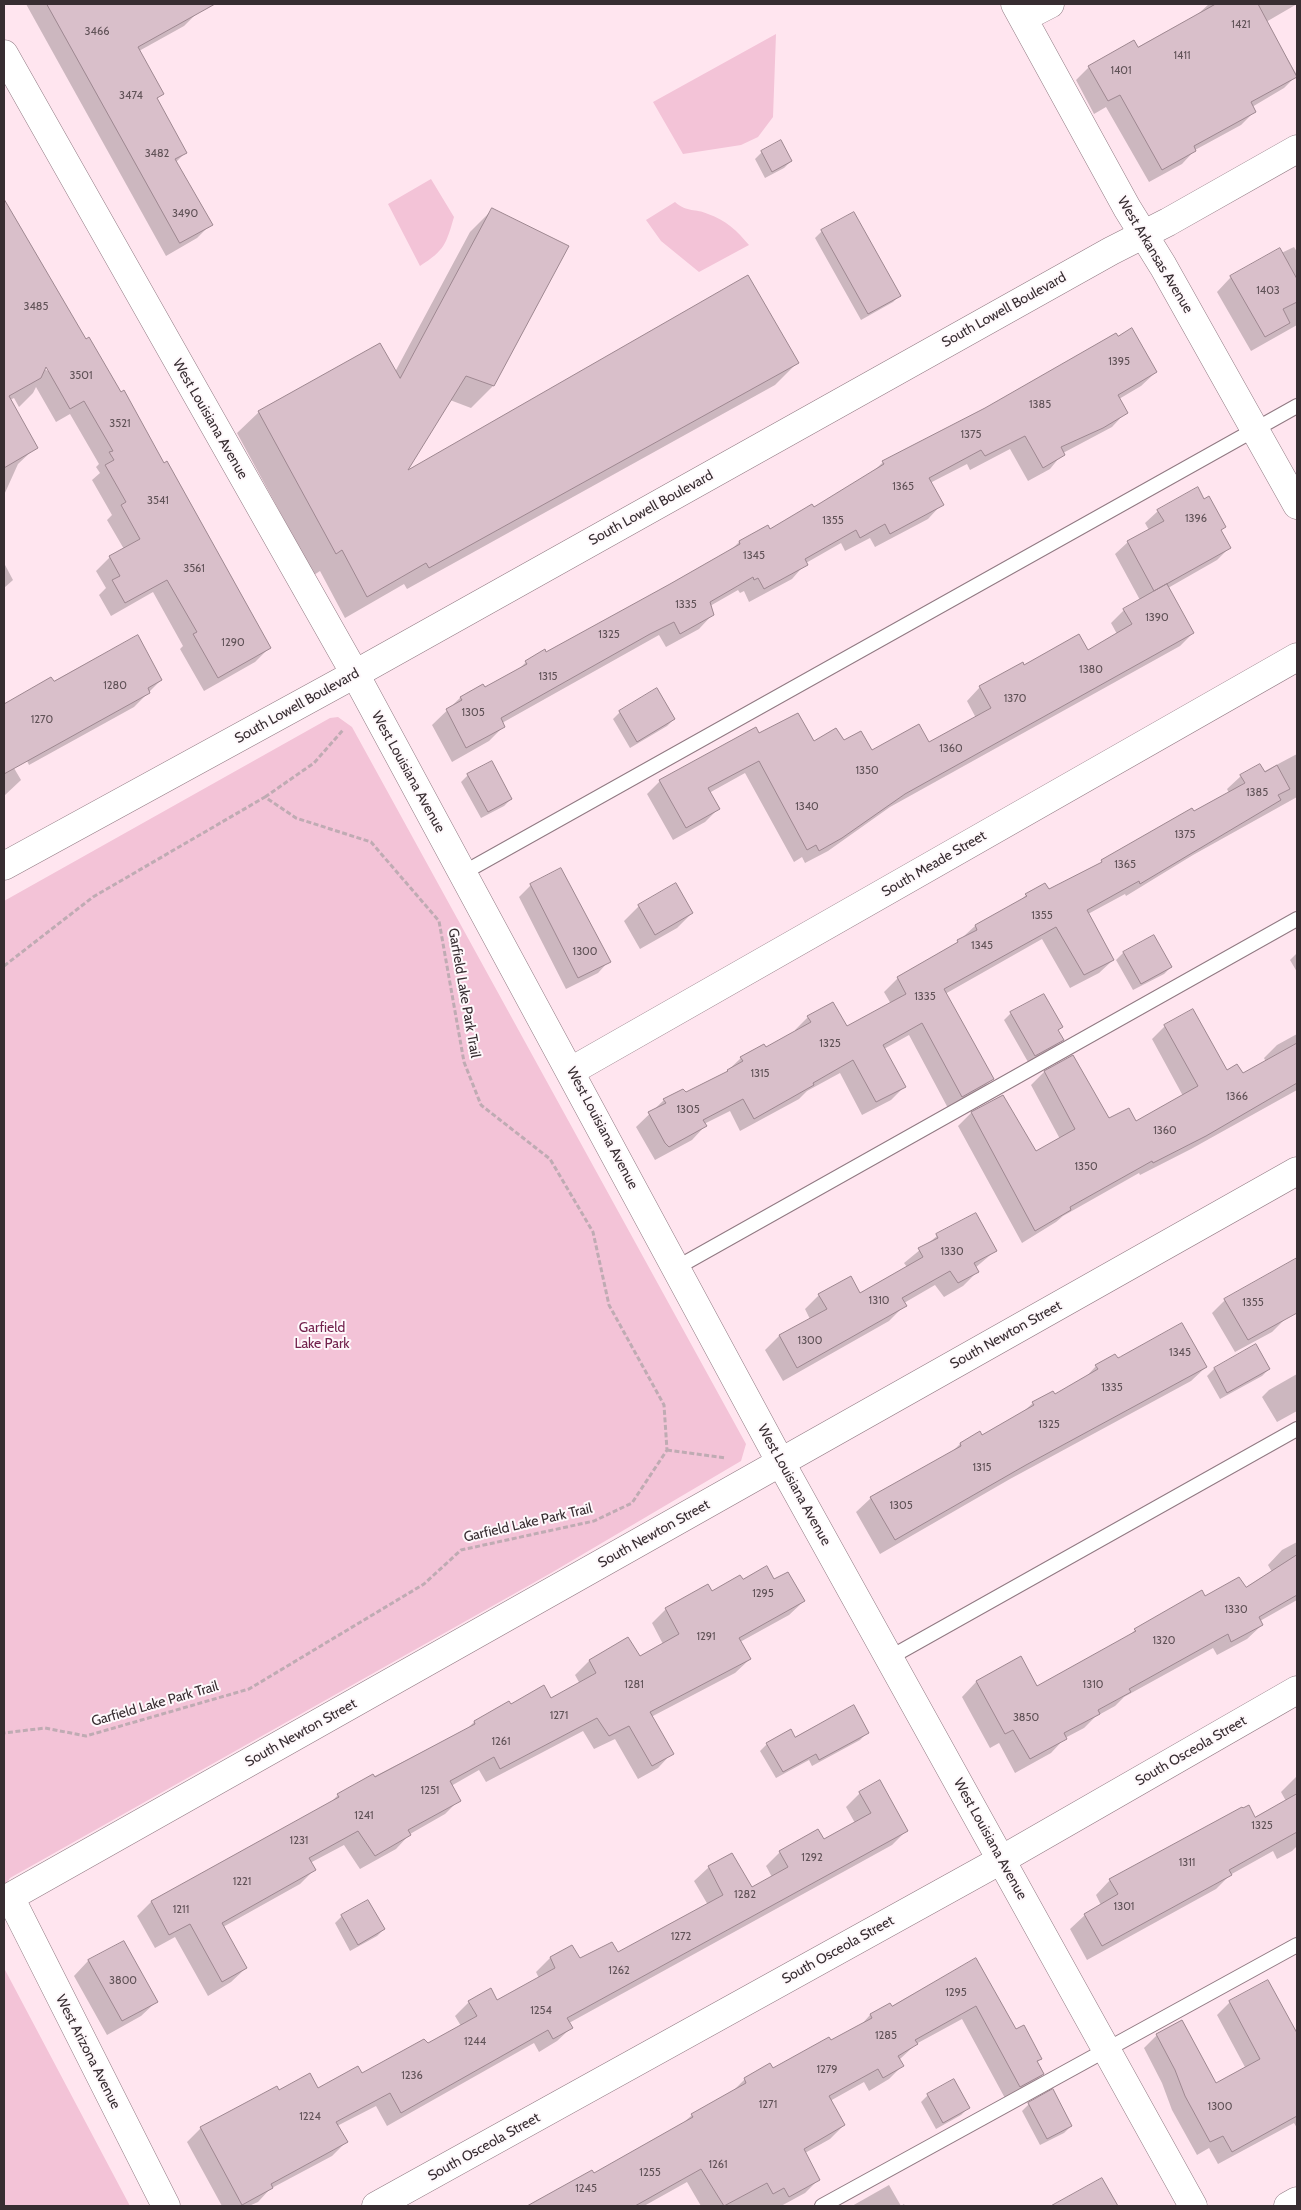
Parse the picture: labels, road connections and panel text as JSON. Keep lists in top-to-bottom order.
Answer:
{
  "streets": {
    "street": [
      "West Arkansas Avenue",
      "South Lowell Boulevard",
      "West Louisiana Avenue",
      "South Meade Street",
      "South Newton Street",
      "South Osceola Street",
      "West Arizona Avenue"
    ],
    "path": ["Garfield Lake Park Trail"]
  },
  "crossings": [
    ["West Arkansas Avenue", "South Lowell Boulevard"],
    ["South Lowell Boulevard", "West Louisiana Avenue"],
    ["West Louisiana Avenue", "South Meade Street"],
    ["West Louisiana Avenue", "South Newton Street"],
    ["West Louisiana Avenue", "South Osceola Street"],
    ["South Newton Street", "West Arizona Avenue"]
  ],
  "parks": ["Garfield Lake Park"],
  "house_numbers": [
    "1421",
    "3466",
    "1411",
    "1401",
    "3474",
    "3482",
    "3490",
    "1403",
    "3485",
    "1395",
    "3501",
    "1385",
    "3521",
    "1375",
    "1365",
    "3541",
    "1396",
    "1355",
    "1345",
    "3561",
    "1335",
    "1390",
    "1325",
    "1290",
    "1380",
    "1315",
    "1280",
    "1370",
    "1305",
    "1270",
    "1360",
    "1350",
    "1385",
    "1340",
    "1375",
    "1365",
    "1355",
    "1345",
    "1300",
    "1335",
    "1325",
    "1315",
    "1366",
    "1305",
    "1360",
    "1350",
    "1330",
    "1310",
    "1355",
    "1300",
    "1345",
    "1335",
    "1325",
    "1315",
    "1305",
    "1295",
    "1330",
    "1291",
    "1320",
    "1281",
    "1310",
    "1271",
    "3850",
    "1261",
    "1251",
    "1241",
    "1325",
    "1231",
    "1292",
    "1311",
    "1221",
    "1282",
    "1301",
    "1211",
    "1272",
    "1262",
    "3800",
    "1295",
    "1254",
    "1285",
    "1244",
    "1279",
    "1236",
    "1271",
    "1300",
    "1224",
    "1261",
    "1255",
    "1245"
  ]
}
